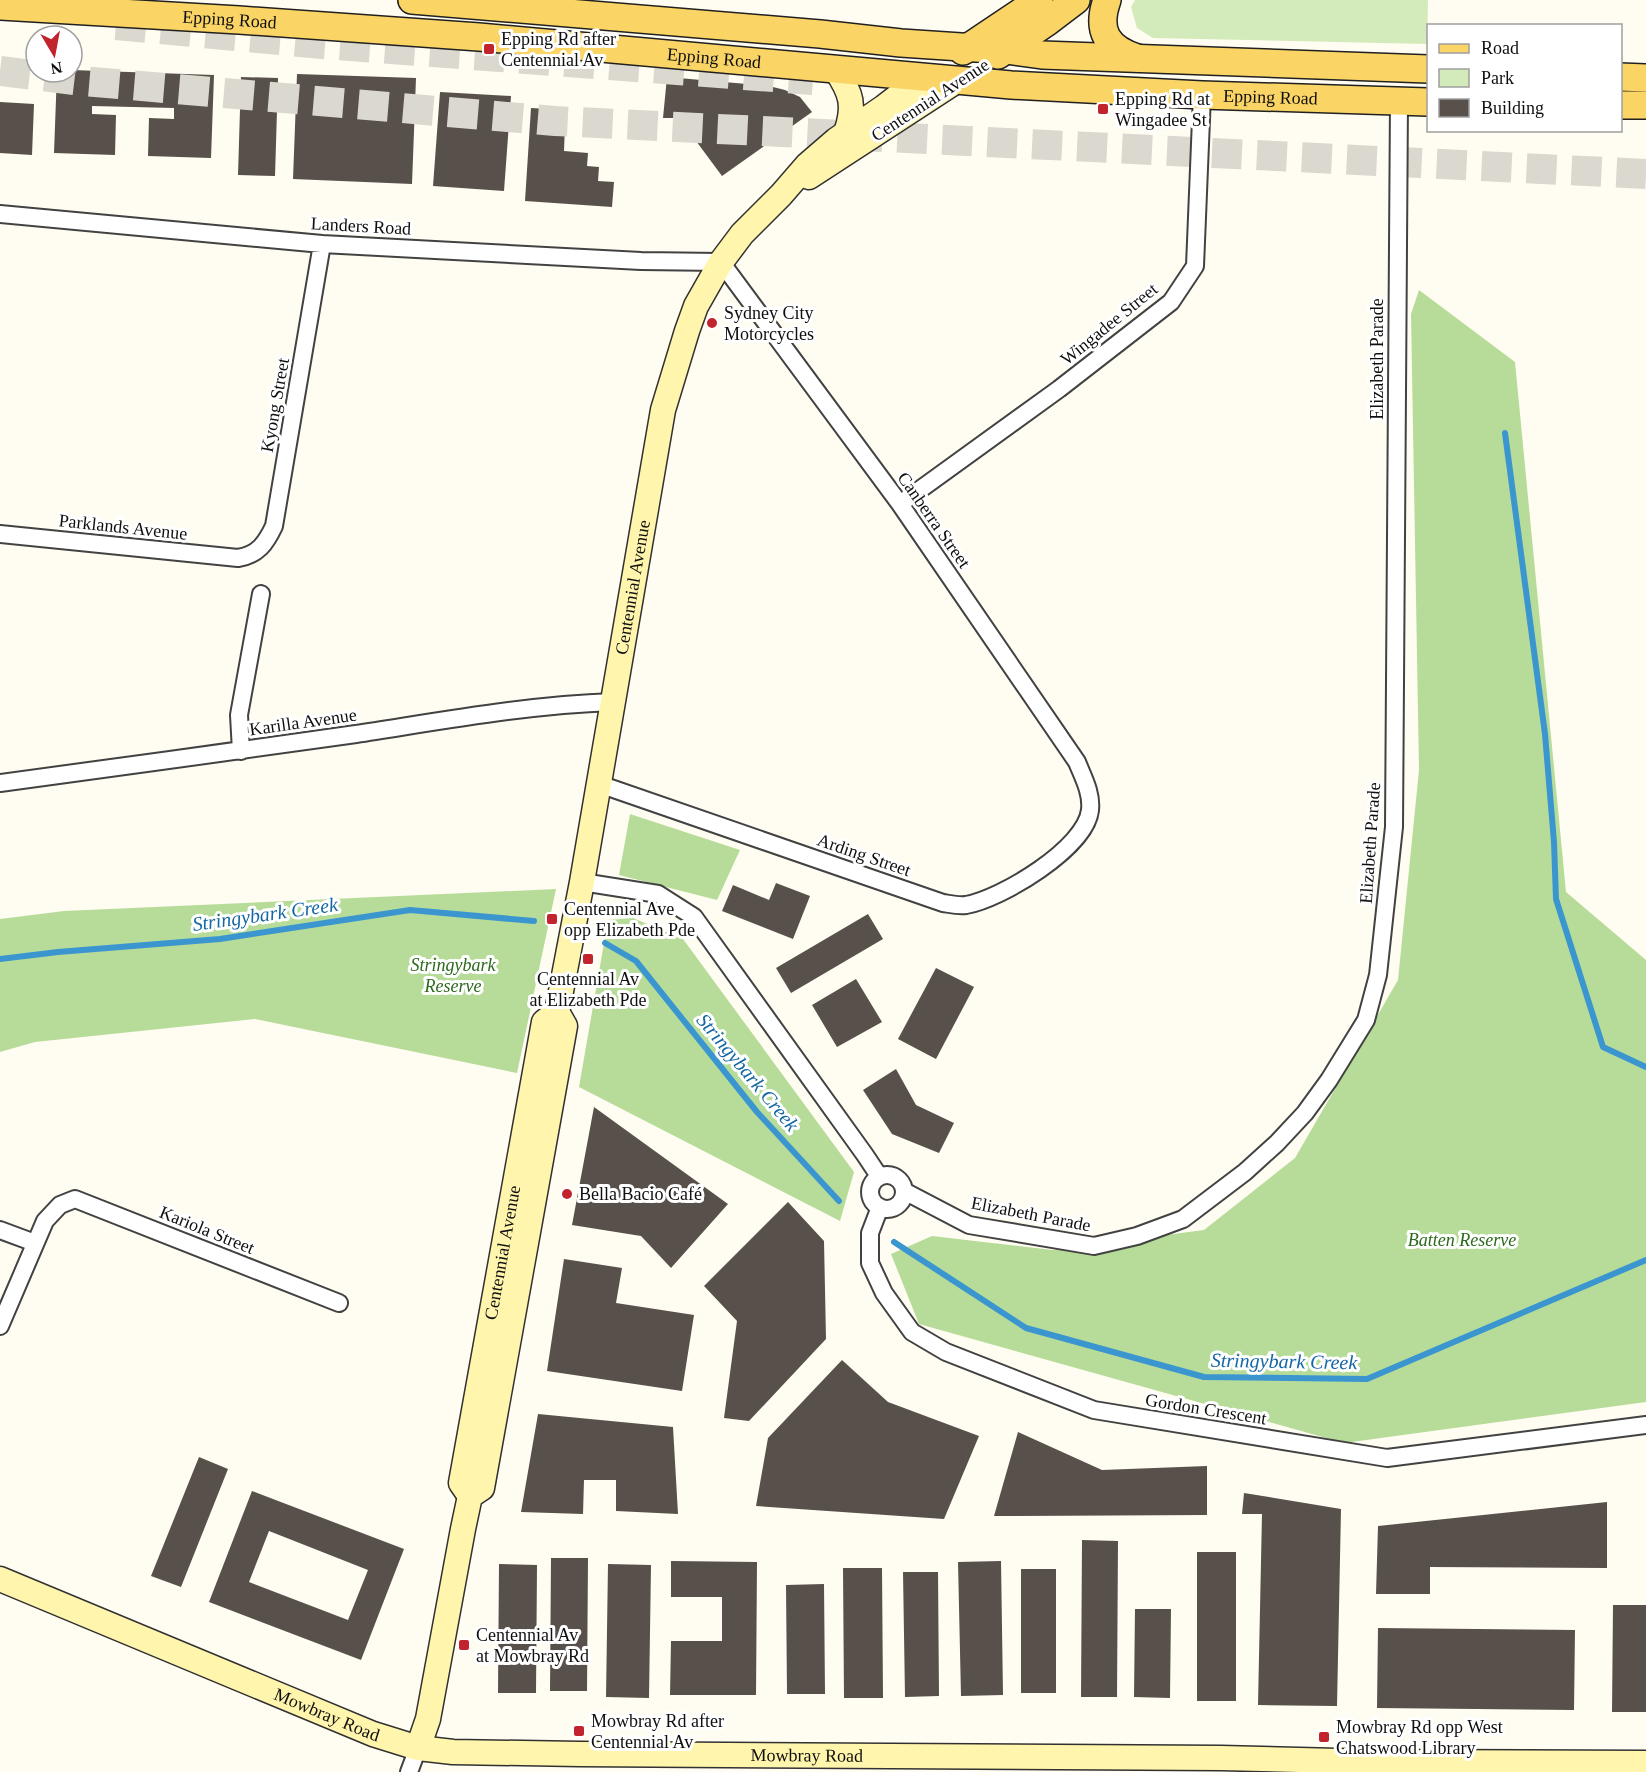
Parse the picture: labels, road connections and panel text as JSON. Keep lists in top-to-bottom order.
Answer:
{
  "streets": {
    "main road": ["Epping Road", "Centennial Avenue", "Mowbray Road"],
    "street": [
      "Landers Road",
      "Wingadee Street",
      "Elizabeth Parade",
      "Kyong Street",
      "Canberra Street",
      "Parklands Avenue",
      "Karilla Avenue",
      "Arding Street",
      "Kariola Street",
      "Gordon Crescent"
    ]
  },
  "crossings": [
    ["Epping Road", "Centennial Avenue"],
    ["Epping Road", "Wingadee Street"],
    ["Epping Road", "Elizabeth Parade"],
    ["Centennial Avenue", "Landers Road"],
    ["Centennial Avenue", "Canberra Street"],
    ["Centennial Avenue", "Karilla Avenue"],
    ["Centennial Avenue", "Arding Street"],
    ["Centennial Avenue", "Mowbray Road"],
    ["Landers Road", "Kyong Street"],
    ["Landers Road", "Canberra Street"],
    ["Wingadee Street", "Canberra Street"],
    ["Elizabeth Parade", "Gordon Crescent"],
    ["Kyong Street", "Parklands Avenue"],
    ["Canberra Street", "Arding Street"]
  ],
  "water": ["Stringybark Creek"],
  "parks": ["Stringybark Reserve", "Batten Reserve"],
  "places": {
    "transit": [
      "Epping Rd after Centennial Av",
      "Epping Rd at Wingadee St",
      "Centennial Ave opp Elizabeth Pde",
      "Centennial Av at Elizabeth Pde",
      "Centennial Av at Mowbray Rd",
      "Mowbray Rd after Centennial Av",
      "Mowbray Rd opp West Chatswood Library"
    ],
    "other": ["Sydney City Motorcycles", "Bella Bacio Café"]
  },
  "legend": ["Road", "Park", "Building"],
  "north": "bottom"
}
